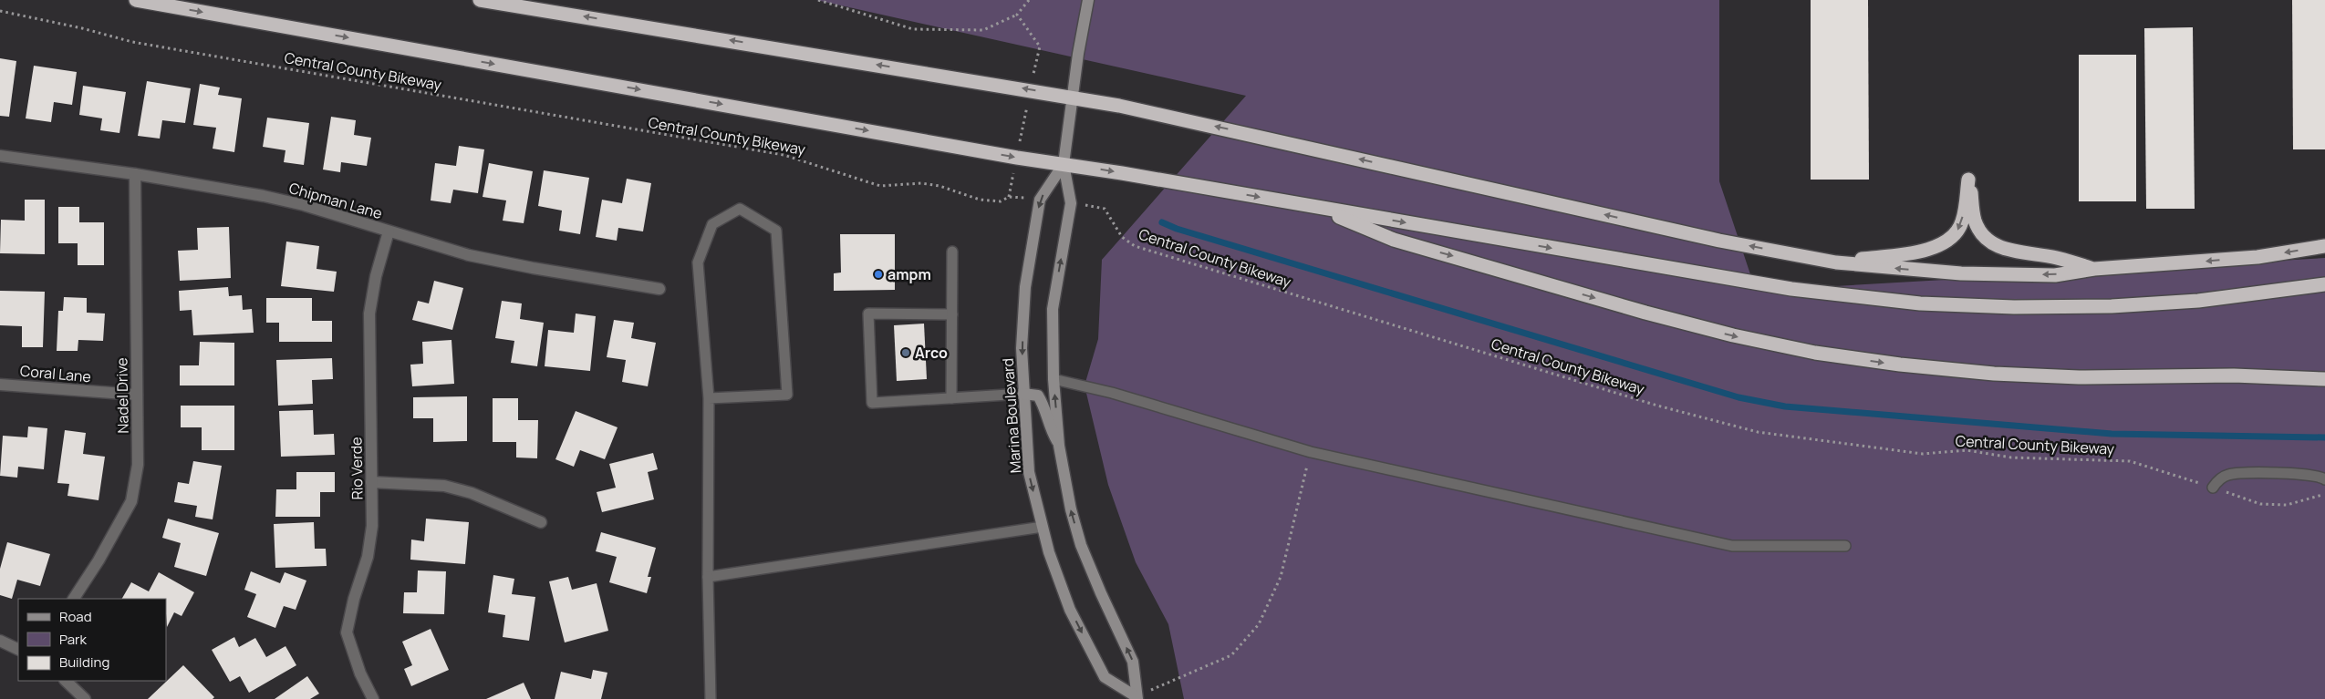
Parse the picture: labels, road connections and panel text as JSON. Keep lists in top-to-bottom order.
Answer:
{
  "streets": {
    "street": [
      "Chipman Lane",
      "Coral Lane",
      "Nadel Drive",
      "Marina Boulevard",
      "Rio Verde"
    ],
    "path": ["Central County Bikeway"]
  },
  "crossings": [
    ["Central County Bikeway", "Marina Boulevard"],
    ["Chipman Lane", "Nadel Drive"],
    ["Chipman Lane", "Rio Verde"],
    ["Coral Lane", "Nadel Drive"]
  ],
  "places": ["ampm", "Arco"],
  "legend": ["Road", "Park", "Building"]
}
